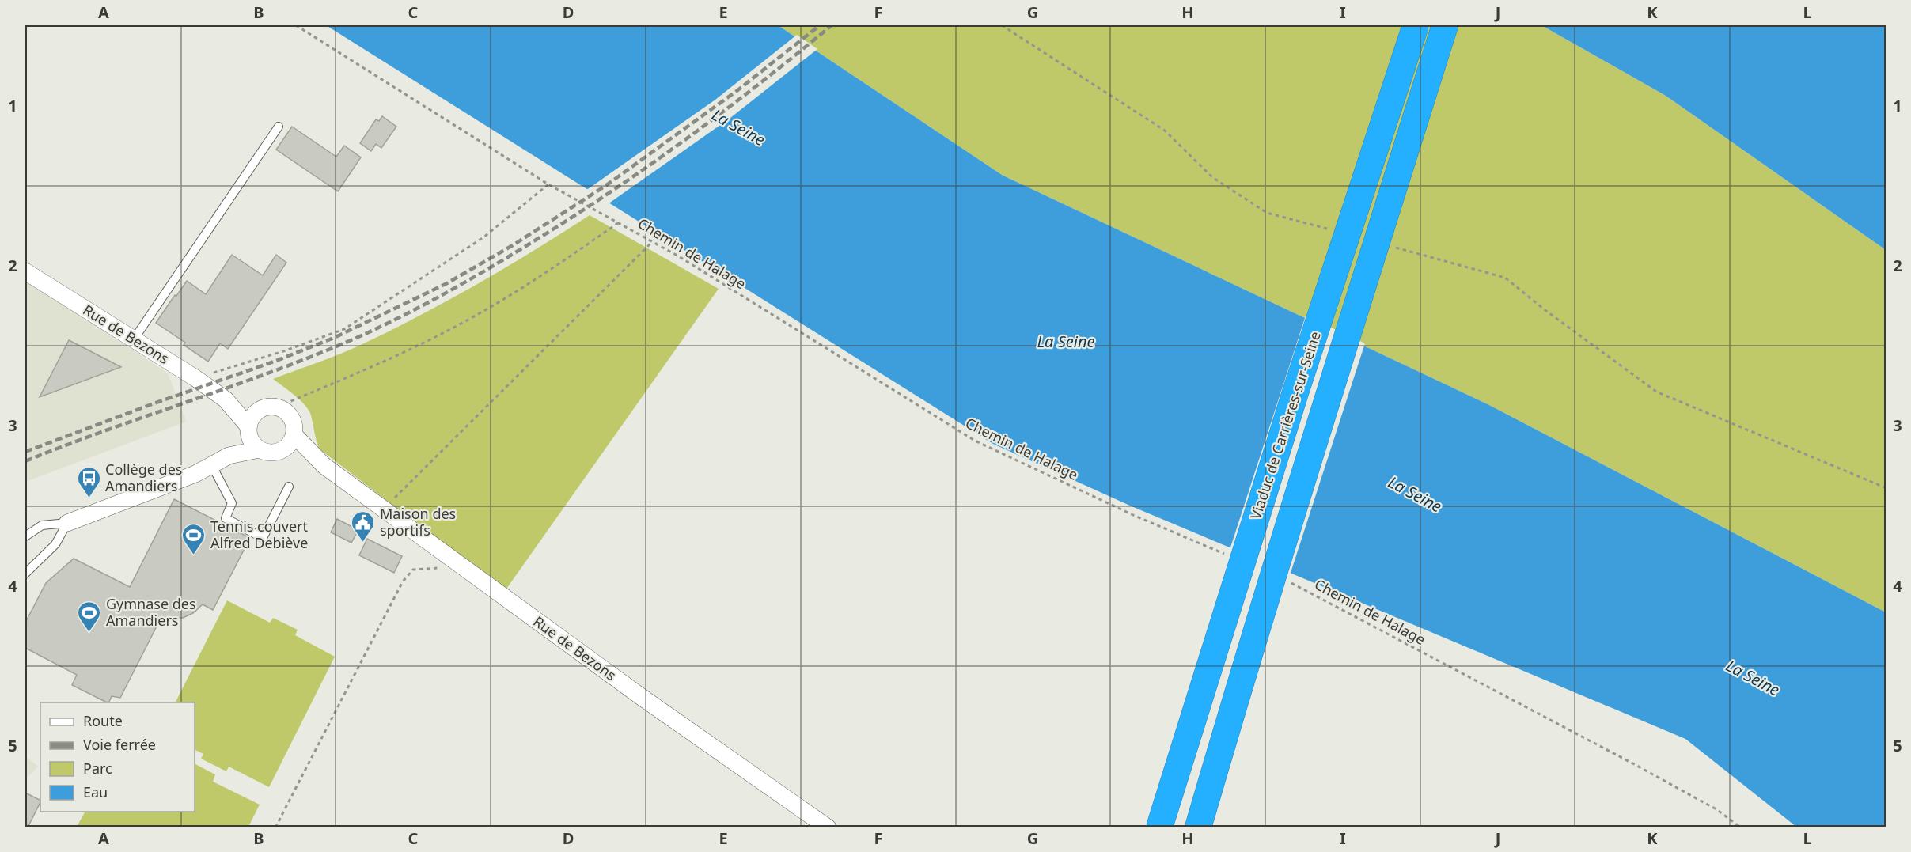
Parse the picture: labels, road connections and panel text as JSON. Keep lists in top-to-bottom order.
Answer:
{
  "streets": {
    "highway": ["Viaduc de Carrières-sur-Seine"],
    "street": ["Rue de Bezons"],
    "path": ["Chemin de Halage"]
  },
  "water": ["La Seine"],
  "places": {
    "bus stop": ["Collège des Amandiers"],
    "public building": ["Maison des sportifs"],
    "sports": ["Tennis couvert Alfred Debiève", "Gymnase des Amandiers"]
  },
  "legend": [
    "Route",
    "Voie ferrée",
    "Parc",
    "Eau"
  ],
  "grid": {
    "columns": [
      "A",
      "B",
      "C",
      "D",
      "E",
      "F",
      "G",
      "H",
      "I",
      "J",
      "K",
      "L"
    ],
    "rows": [
      "1",
      "2",
      "3",
      "4",
      "5"
    ]
  }
}
